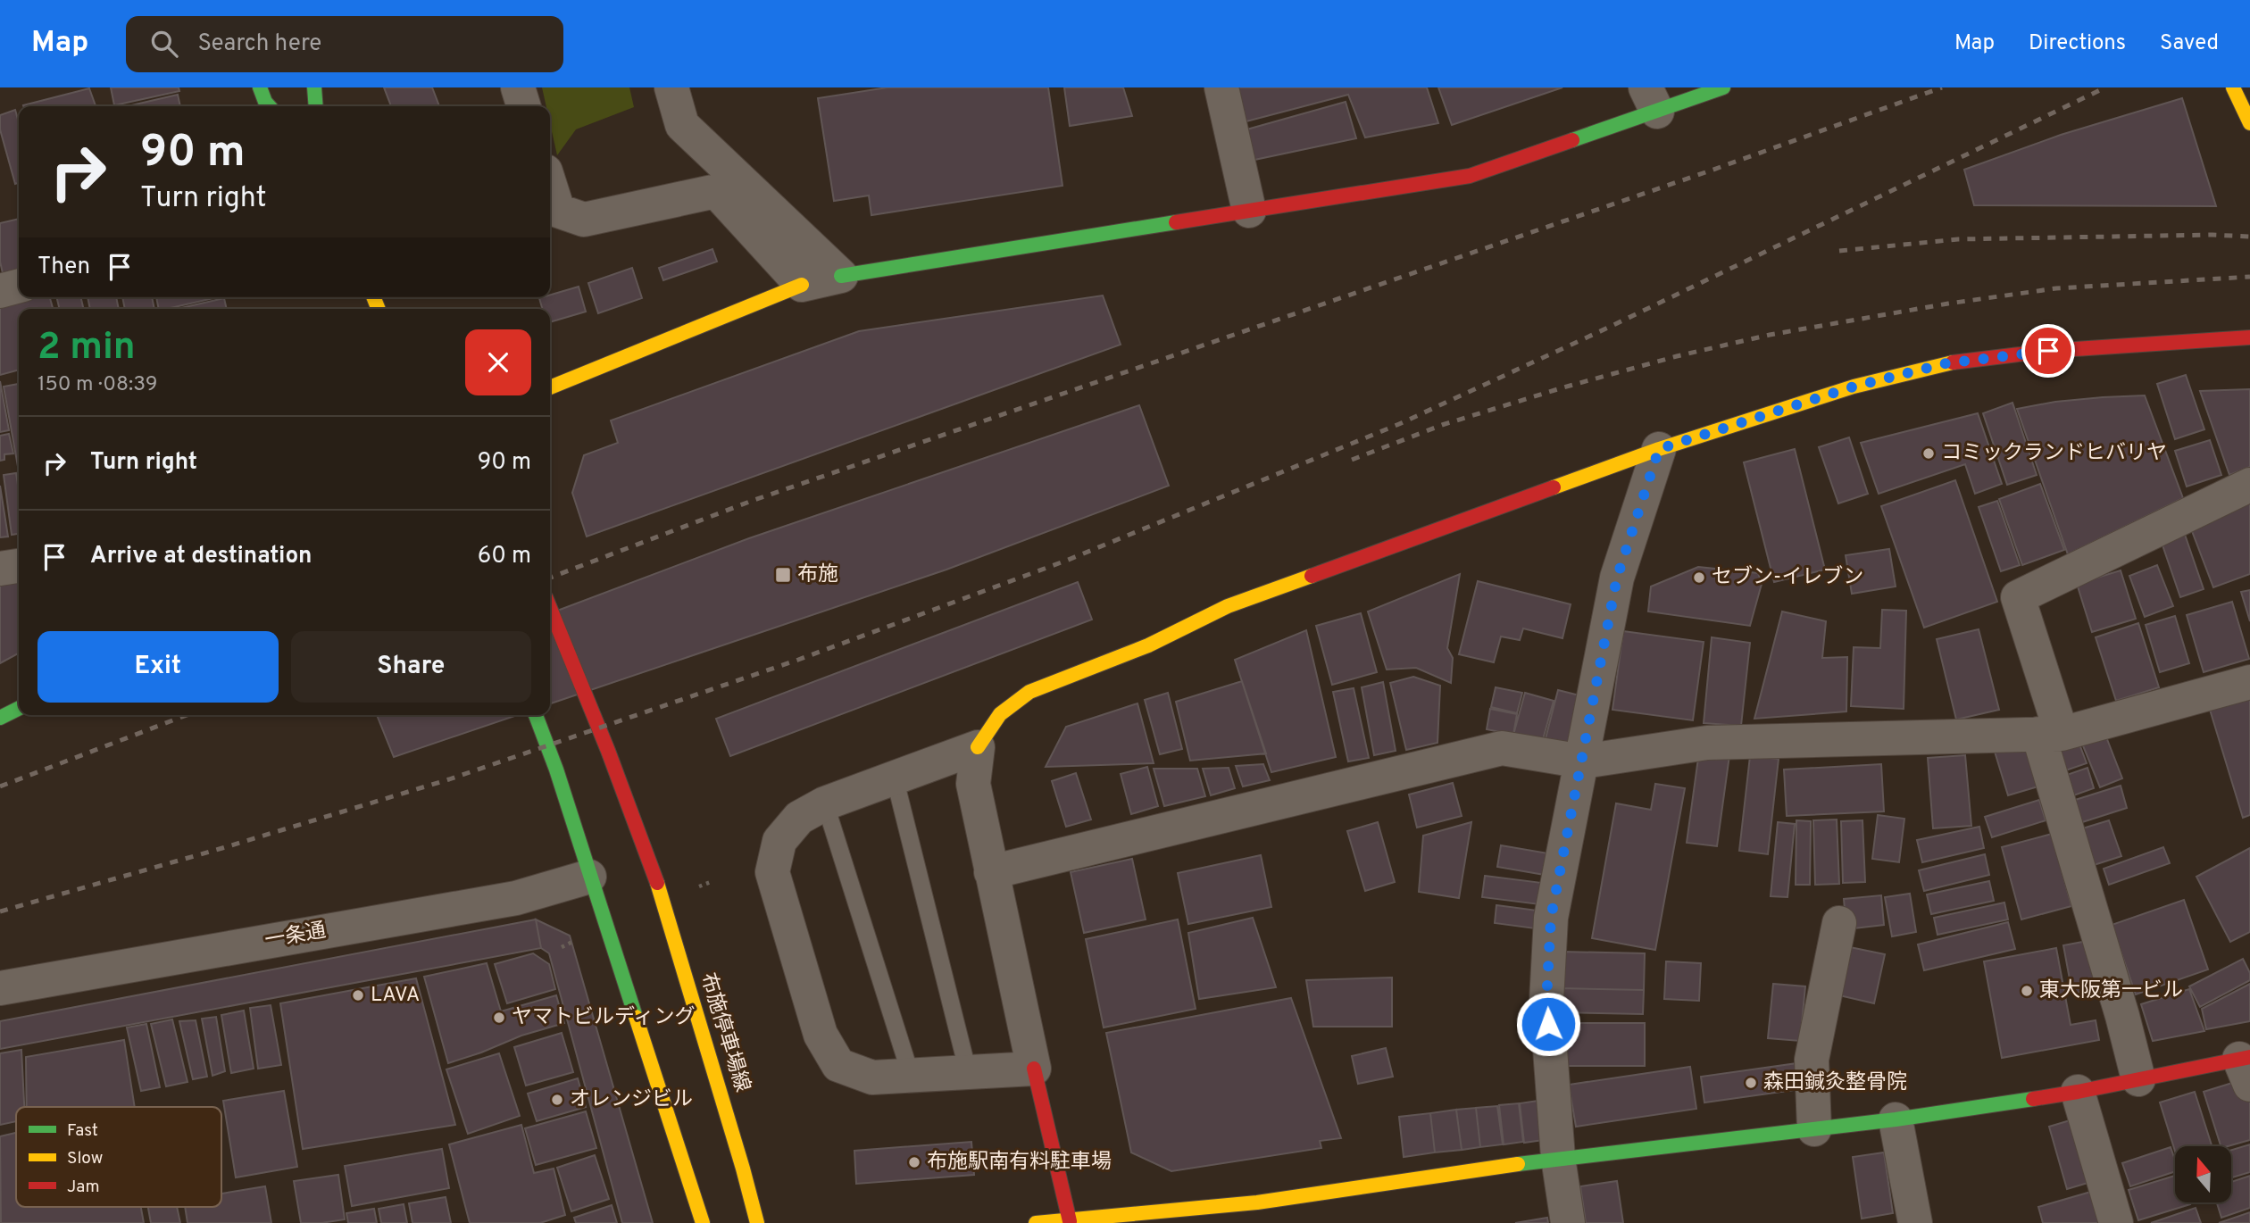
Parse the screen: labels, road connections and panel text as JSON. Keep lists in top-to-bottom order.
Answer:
{
  "streets": {
    "street": ["一条通", "布施停車場線"]
  },
  "places": {
    "other": [
      "コミックランドヒバリヤ",
      "セブン-イレブン",
      "東大阪第一ビル",
      "LAVA",
      "ヤマトビルディング",
      "森田鍼灸整骨院",
      "オレンジビル",
      "布施駅南有料駐車場"
    ],
    "transit": ["布施"]
  },
  "legend": ["Fast", "Slow", "Jam"],
  "north": "top",
  "page": {
    "header": "Map",
    "search": "Search here",
    "nav": ["Map", "Directions", "Saved"],
    "turn": ["90 m", "Turn right"],
    "then": "Then",
    "heading": ["2 min", "150 m · 08:39"],
    "list": [
      {
        "name": "Turn right",
        "value": "90 m"
      },
      {
        "name": "Arrive at destination",
        "value": "60 m"
      }
    ],
    "buttons": ["Exit", "Share"]
  }
}
